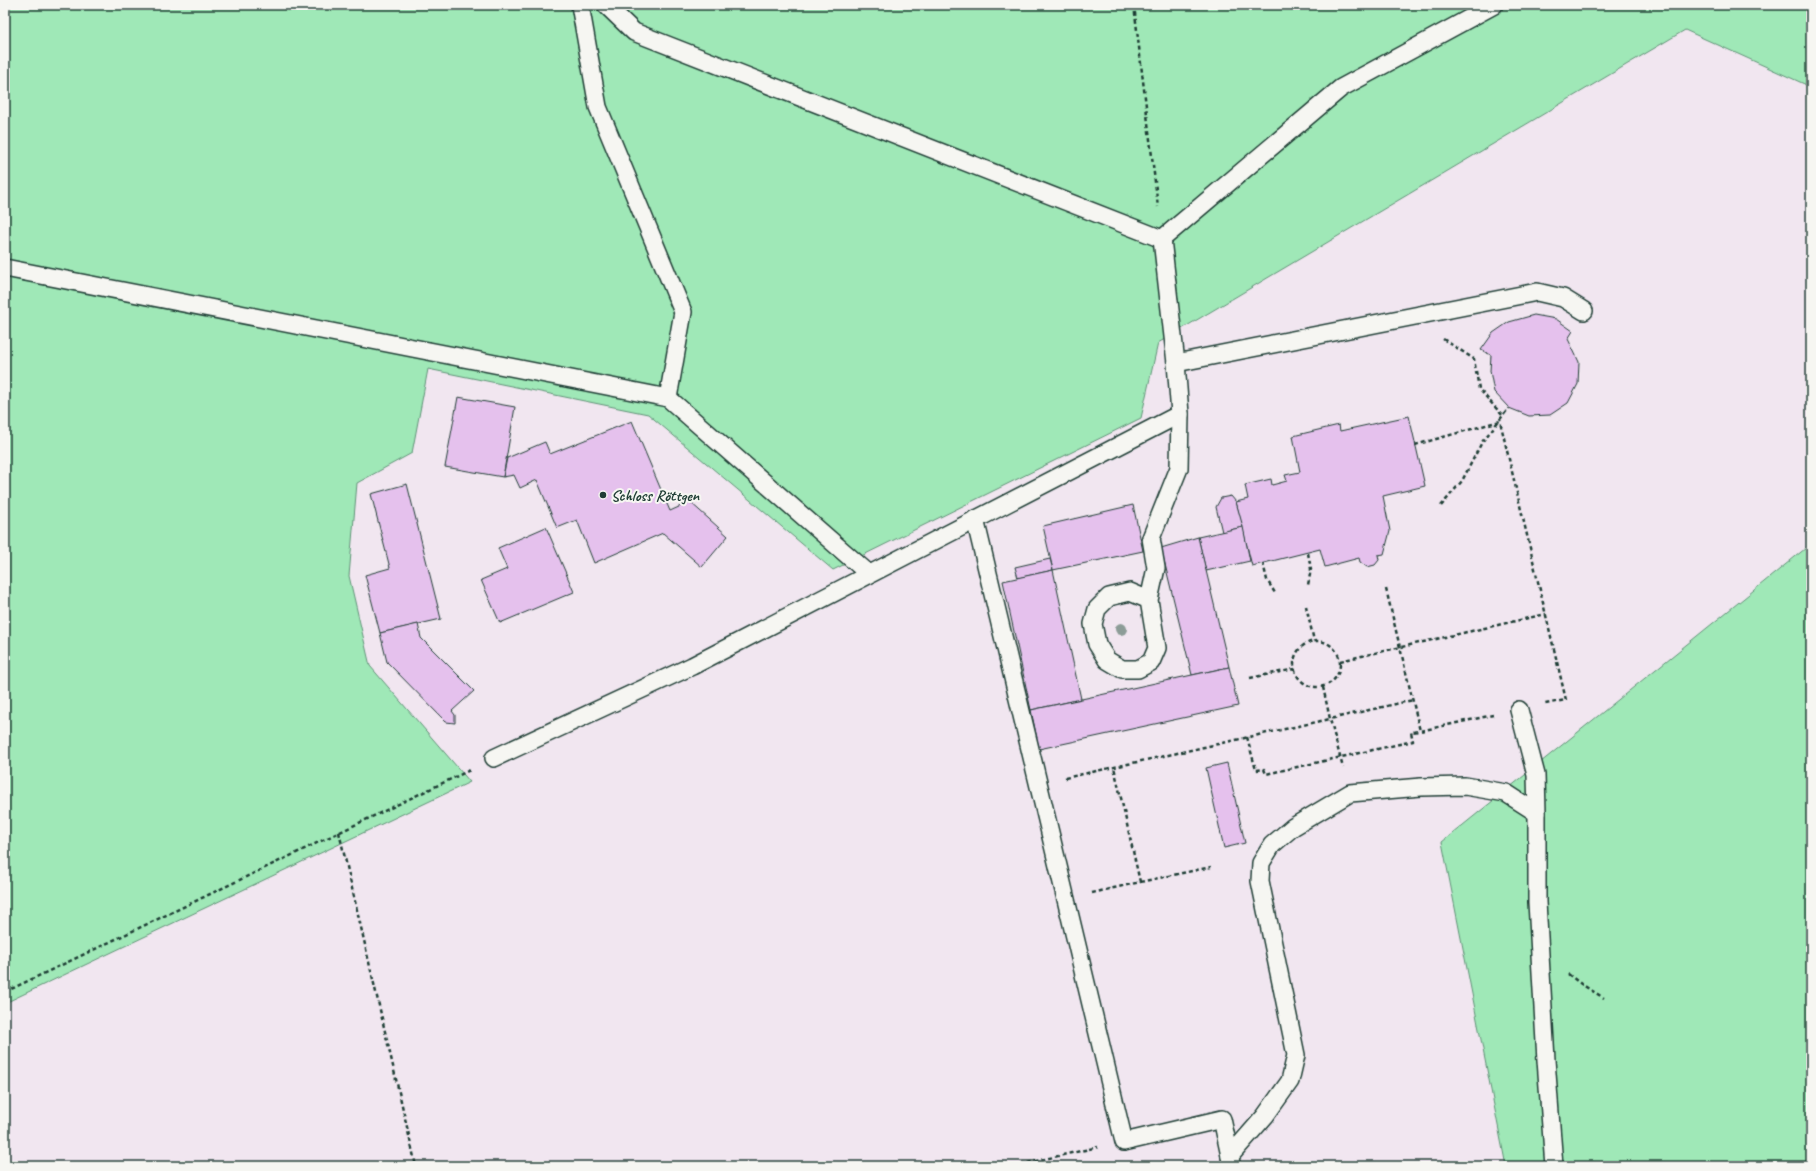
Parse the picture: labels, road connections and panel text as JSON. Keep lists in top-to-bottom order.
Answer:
{
  "places": ["Schloss Röttgen"]
}
